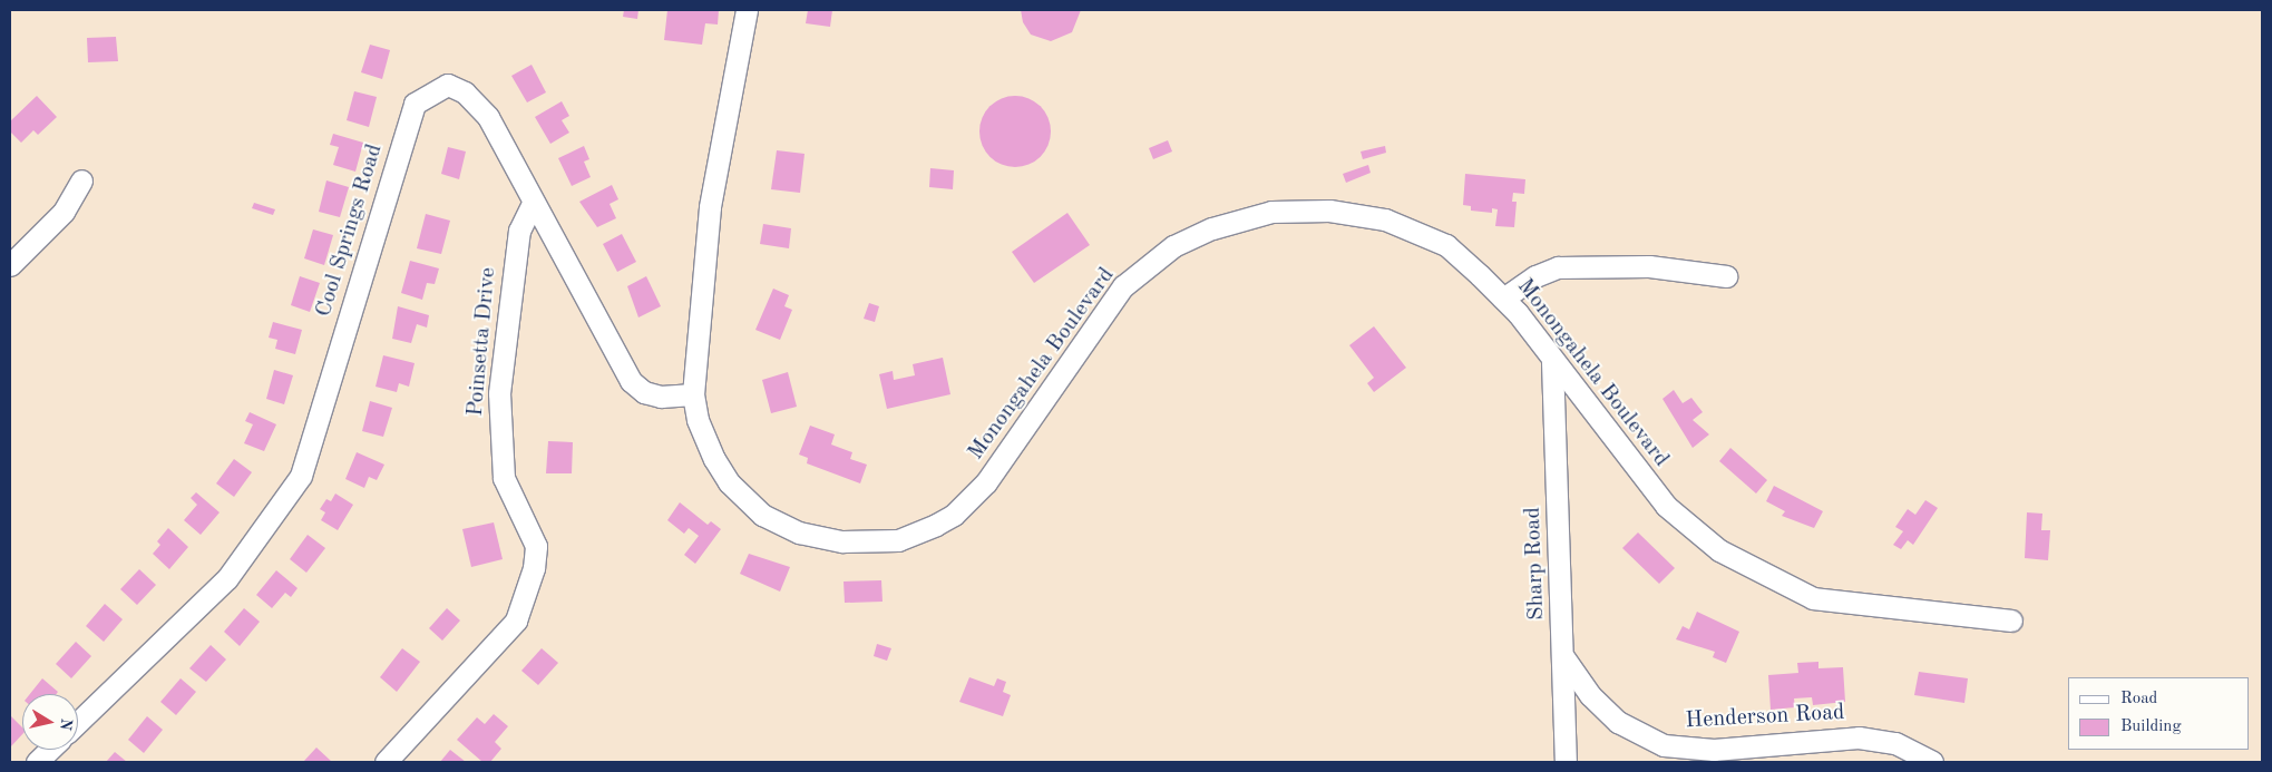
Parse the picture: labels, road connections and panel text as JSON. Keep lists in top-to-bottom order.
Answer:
{
  "streets": {
    "street": [
      "Cool Springs Road",
      "Poinsetta Drive",
      "Monongahela Boulevard",
      "Sharp Road",
      "Henderson Road"
    ]
  },
  "crossings": [
    ["Cool Springs Road", "Poinsetta Drive"],
    ["Cool Springs Road", "Monongahela Boulevard"],
    ["Monongahela Boulevard", "Sharp Road"],
    ["Sharp Road", "Henderson Road"]
  ],
  "legend": ["Road", "Building"],
  "north": "right"
}
